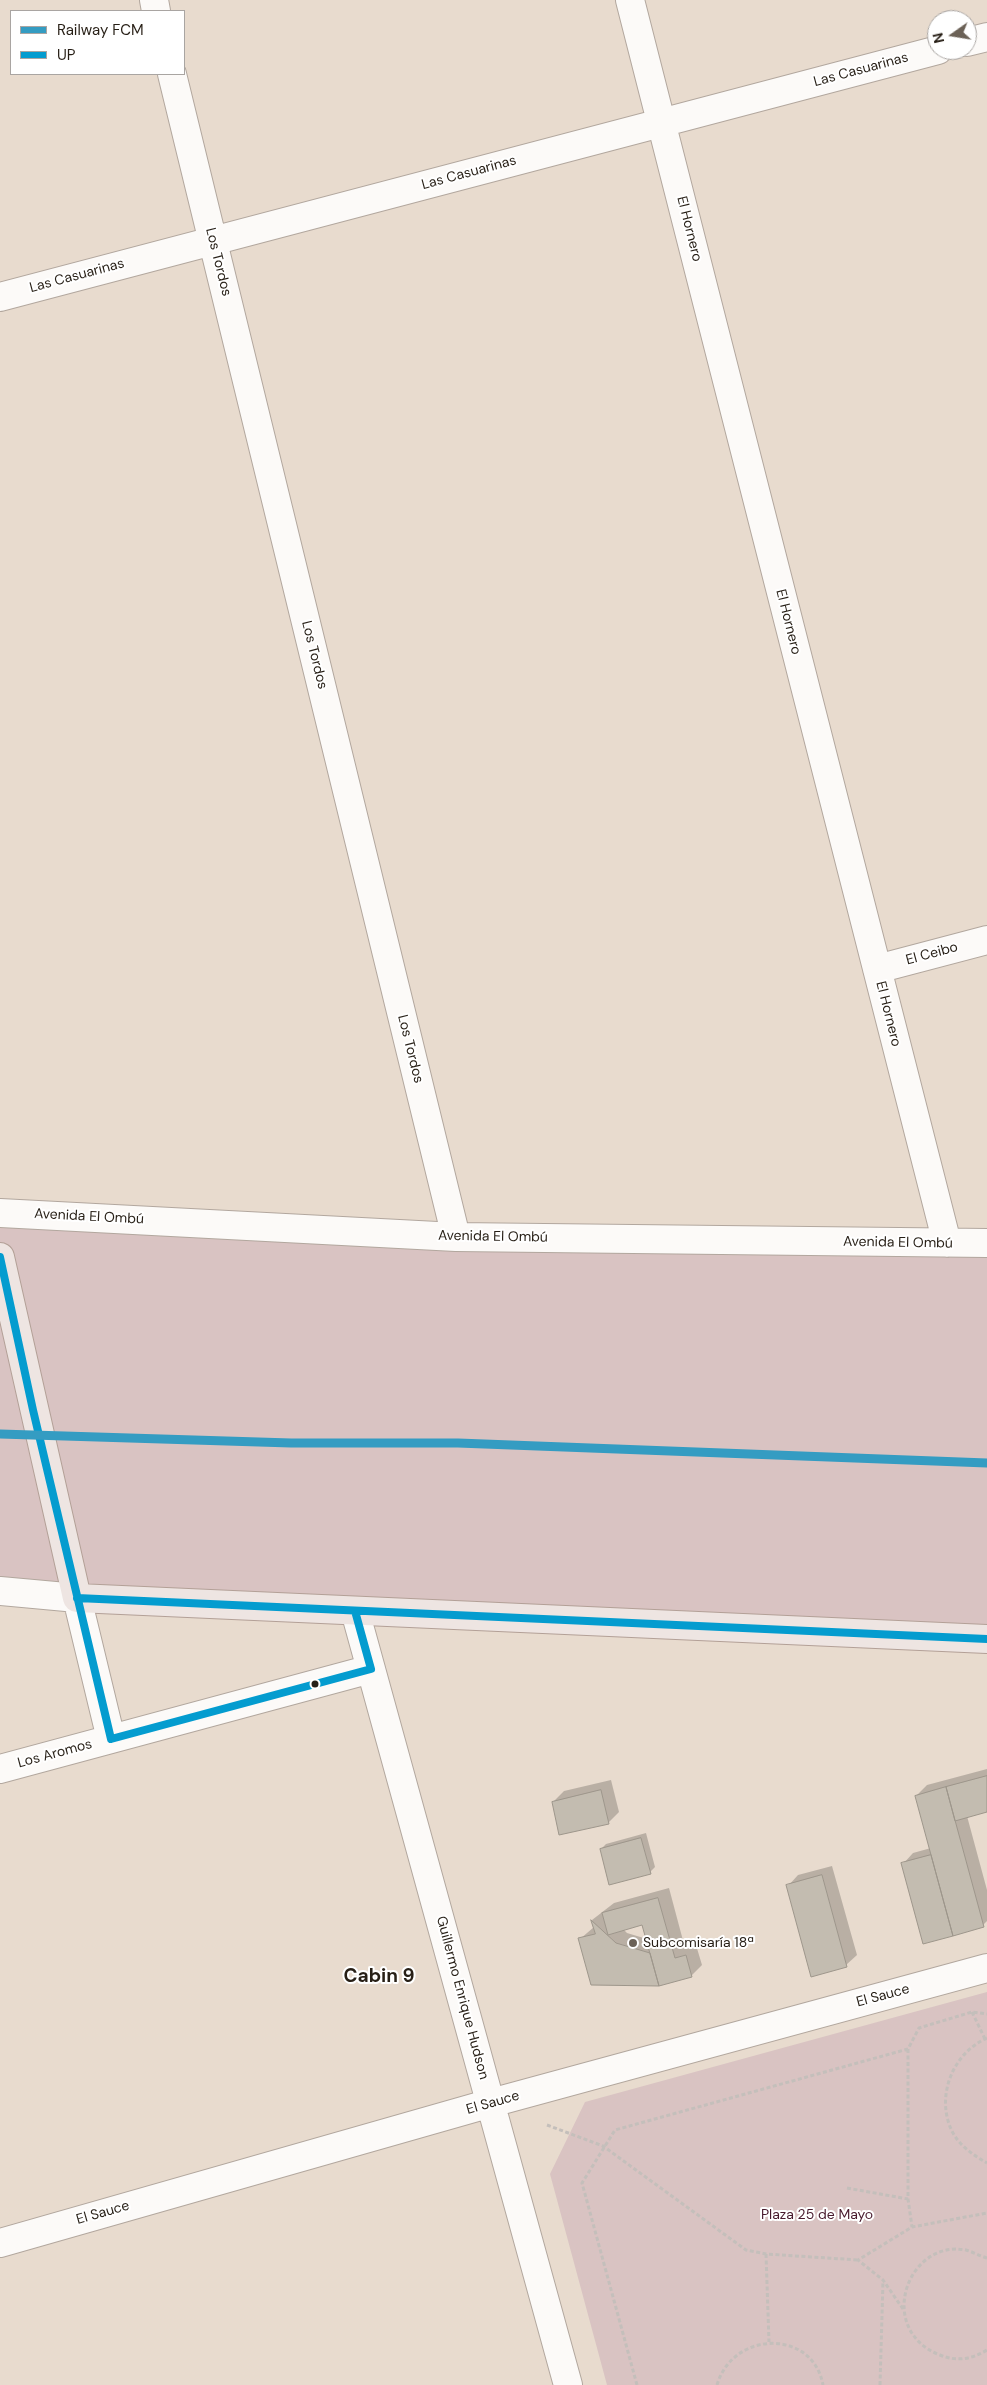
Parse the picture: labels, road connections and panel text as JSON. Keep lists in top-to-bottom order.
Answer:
{
  "streets": {
    "street": [
      "Las Casuarinas",
      "El Hornero",
      "Los Tordos",
      "El Ceibo",
      "Avenida El Ombú",
      "Los Aromos",
      "El Sauce",
      "Guillermo Enrique Hudson"
    ]
  },
  "crossings": [
    ["Las Casuarinas", "El Hornero"],
    ["Las Casuarinas", "Los Tordos"],
    ["El Hornero", "El Ceibo"],
    ["El Hornero", "Avenida El Ombú"],
    ["Los Tordos", "Avenida El Ombú"],
    ["Los Aromos", "Guillermo Enrique Hudson"],
    ["El Sauce", "Guillermo Enrique Hudson"]
  ],
  "districts": ["Cabin 9"],
  "parks": ["Plaza 25 de Mayo"],
  "places": ["Subcomisaría 18ª"],
  "lines": ["transit line UP", "rail line FCM"],
  "legend": ["Railway FCM", "UP"],
  "north": "left"
}
